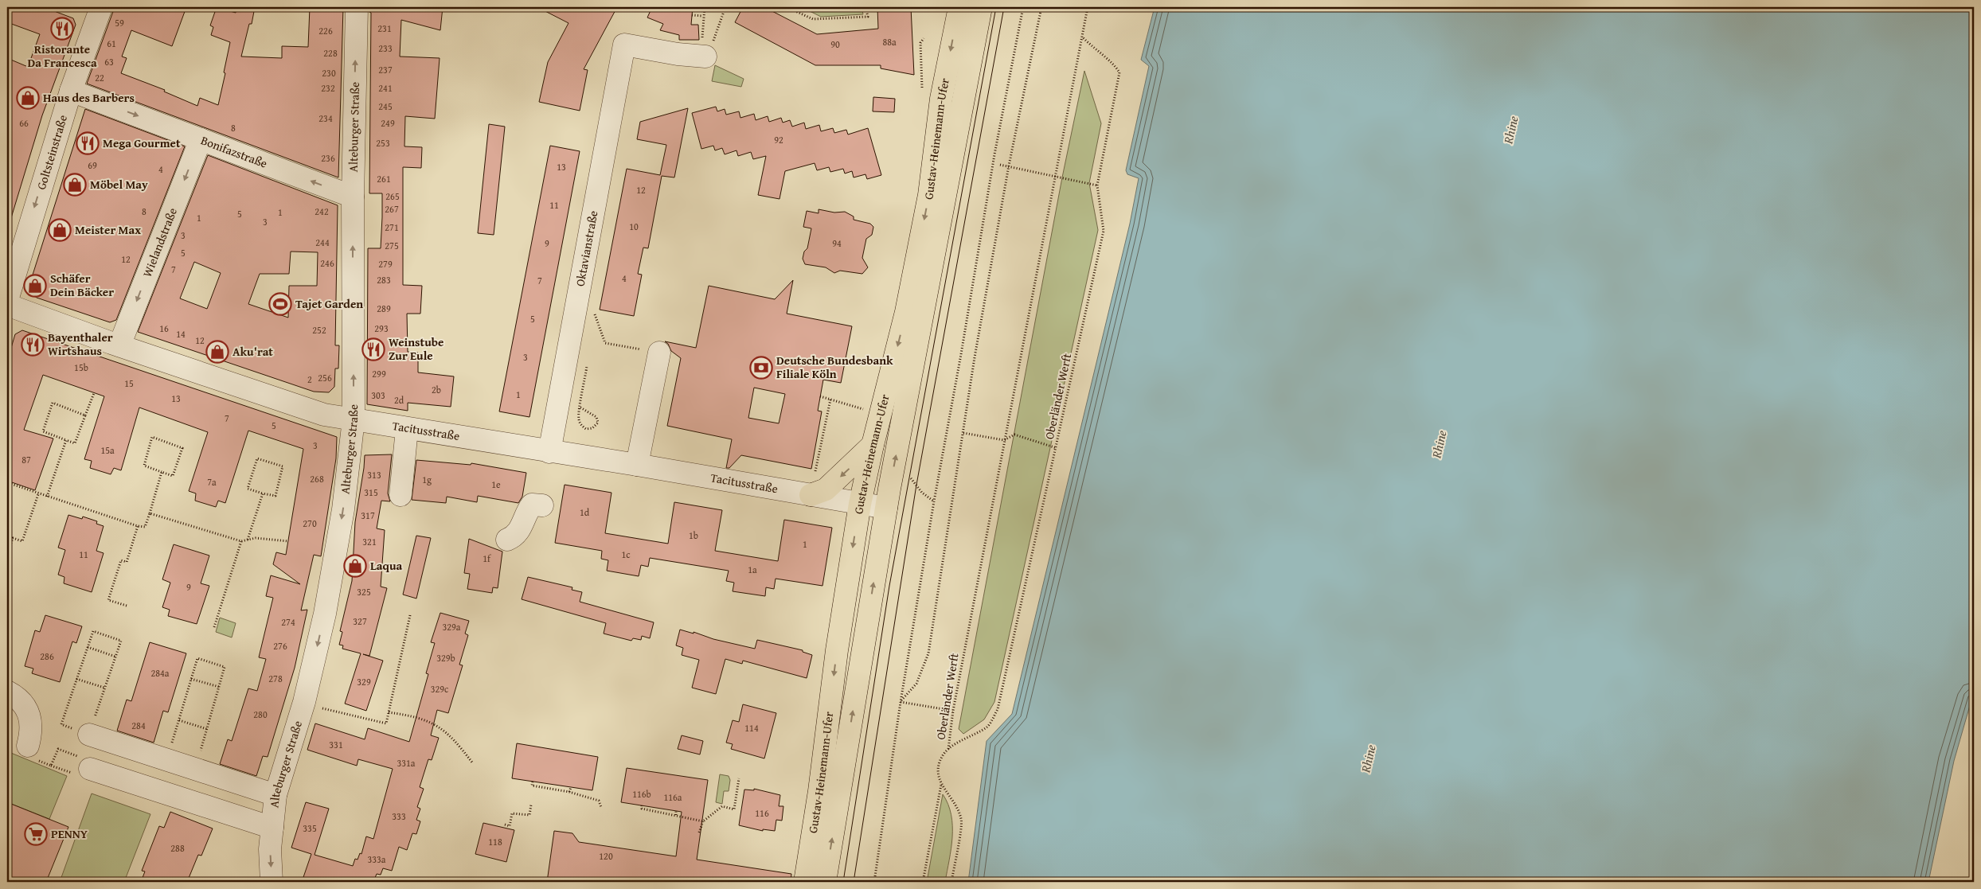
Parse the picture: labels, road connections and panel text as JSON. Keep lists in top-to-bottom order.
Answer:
{
  "streets": {
    "main road": ["Gustav-Heinemann-Ufer"],
    "street": [
      "Alteburger Straße",
      "Bonifazstraße",
      "Goltsteinstraße",
      "Wielandstraße",
      "Oktavianstraße",
      "Tacitusstraße"
    ],
    "path": ["Oberländer Werft"]
  },
  "crossings": [
    ["Alteburger Straße", "Bonifazstraße"],
    ["Alteburger Straße", "Tacitusstraße"],
    ["Gustav-Heinemann-Ufer", "Tacitusstraße"],
    ["Bonifazstraße", "Goltsteinstraße"],
    ["Bonifazstraße", "Wielandstraße"],
    ["Wielandstraße", "Tacitusstraße"],
    ["Oktavianstraße", "Tacitusstraße"]
  ],
  "one_way": ["Goltsteinstraße", "Wielandstraße"],
  "water": ["Rhine"],
  "places": {
    "restaurant": [
      "Ristorante Da Francesca",
      "Mega Gourmet",
      "Bayenthaler Wirtshaus",
      "Weinstube Zur Eule"
    ],
    "shop": [
      "Haus des Barbers",
      "Möbel May",
      "Meister Max",
      "Schäfer Dein Bäcker",
      "Aku'rat",
      "Laqua"
    ],
    "sports": ["Tajet Garden"],
    "bank": ["Deutsche Bundesbank Filiale Köln"],
    "supermarket": ["PENNY"]
  },
  "house_numbers": [
    "59",
    "231",
    "226",
    "88a",
    "61",
    "90",
    "233",
    "228",
    "63",
    "237",
    "230",
    "22",
    "232",
    "241",
    "245",
    "234",
    "66",
    "249",
    "8",
    "92",
    "253",
    "236",
    "69",
    "13",
    "4",
    "261",
    "12",
    "265",
    "11",
    "267",
    "8",
    "242",
    "1",
    "5",
    "1",
    "3",
    "10",
    "271",
    "3",
    "244",
    "9",
    "94",
    "275",
    "5",
    "12",
    "246",
    "279",
    "7",
    "4",
    "283",
    "7",
    "289",
    "5",
    "16",
    "293",
    "252",
    "14",
    "12",
    "3",
    "15b",
    "299",
    "256",
    "2",
    "15",
    "2b",
    "1",
    "303",
    "13",
    "2d",
    "7",
    "5",
    "3",
    "15a",
    "87",
    "313",
    "268",
    "1g",
    "7a",
    "1e",
    "315",
    "1d",
    "317",
    "270",
    "1b",
    "321",
    "1",
    "11",
    "1c",
    "1f",
    "1a",
    "9",
    "325",
    "327",
    "274",
    "329a",
    "276",
    "286",
    "329b",
    "284a",
    "278",
    "329",
    "329c",
    "280",
    "284",
    "114",
    "331",
    "331a",
    "116b",
    "116a",
    "116",
    "333",
    "335",
    "118",
    "288",
    "120",
    "333a"
  ]
}
